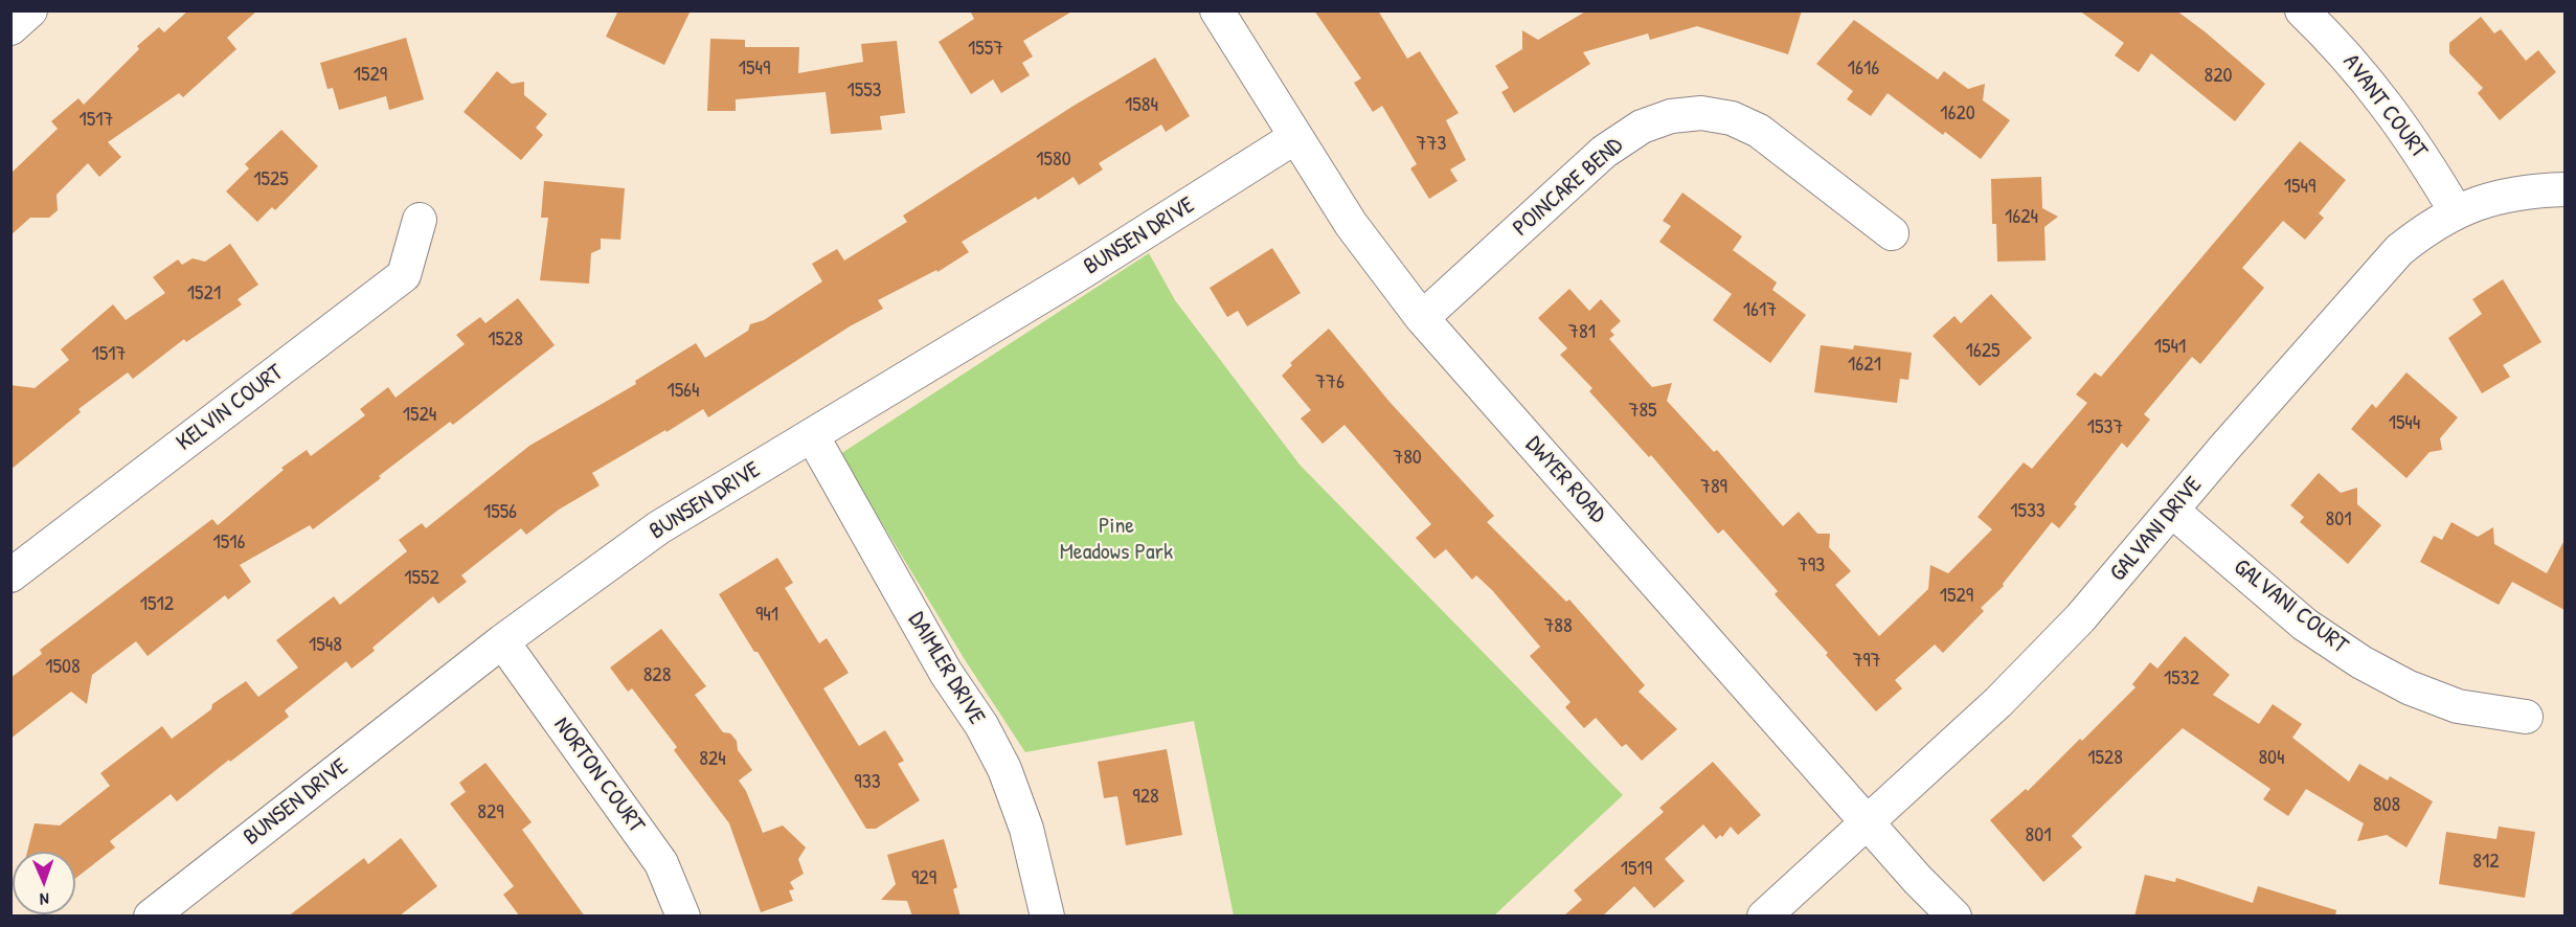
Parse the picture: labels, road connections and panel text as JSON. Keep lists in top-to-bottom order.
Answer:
{
  "streets": {
    "street": [
      "AVANT COURT",
      "POINCARE BEND",
      "BUNSEN DRIVE",
      "KELVIN COURT",
      "DWYER ROAD",
      "GALVANI DRIVE",
      "GALVANI COURT",
      "DAIMLER DRIVE",
      "NORTON COURT"
    ]
  },
  "crossings": [
    ["AVANT COURT", "GALVANI DRIVE"],
    ["POINCARE BEND", "DWYER ROAD"],
    ["BUNSEN DRIVE", "DWYER ROAD"],
    ["BUNSEN DRIVE", "DAIMLER DRIVE"],
    ["BUNSEN DRIVE", "NORTON COURT"],
    ["DWYER ROAD", "GALVANI DRIVE"],
    ["GALVANI DRIVE", "GALVANI COURT"]
  ],
  "parks": ["Pine Meadows Park"],
  "house_numbers": [
    "1557",
    "1549",
    "1616",
    "1529",
    "820",
    "1553",
    "1584",
    "1620",
    "1517",
    "773",
    "1580",
    "1525",
    "1549",
    "1624",
    "1521",
    "1617",
    "781",
    "1528",
    "1541",
    "1625",
    "1517",
    "1621",
    "776",
    "1564",
    "785",
    "1524",
    "1544",
    "1537",
    "780",
    "789",
    "1533",
    "1556",
    "801",
    "1516",
    "793",
    "1552",
    "1529",
    "1512",
    "941",
    "788",
    "1548",
    "797",
    "1508",
    "828",
    "1532",
    "1528",
    "804",
    "824",
    "933",
    "928",
    "808",
    "829",
    "801",
    "812",
    "1519",
    "929"
  ],
  "north": "bottom"
}
